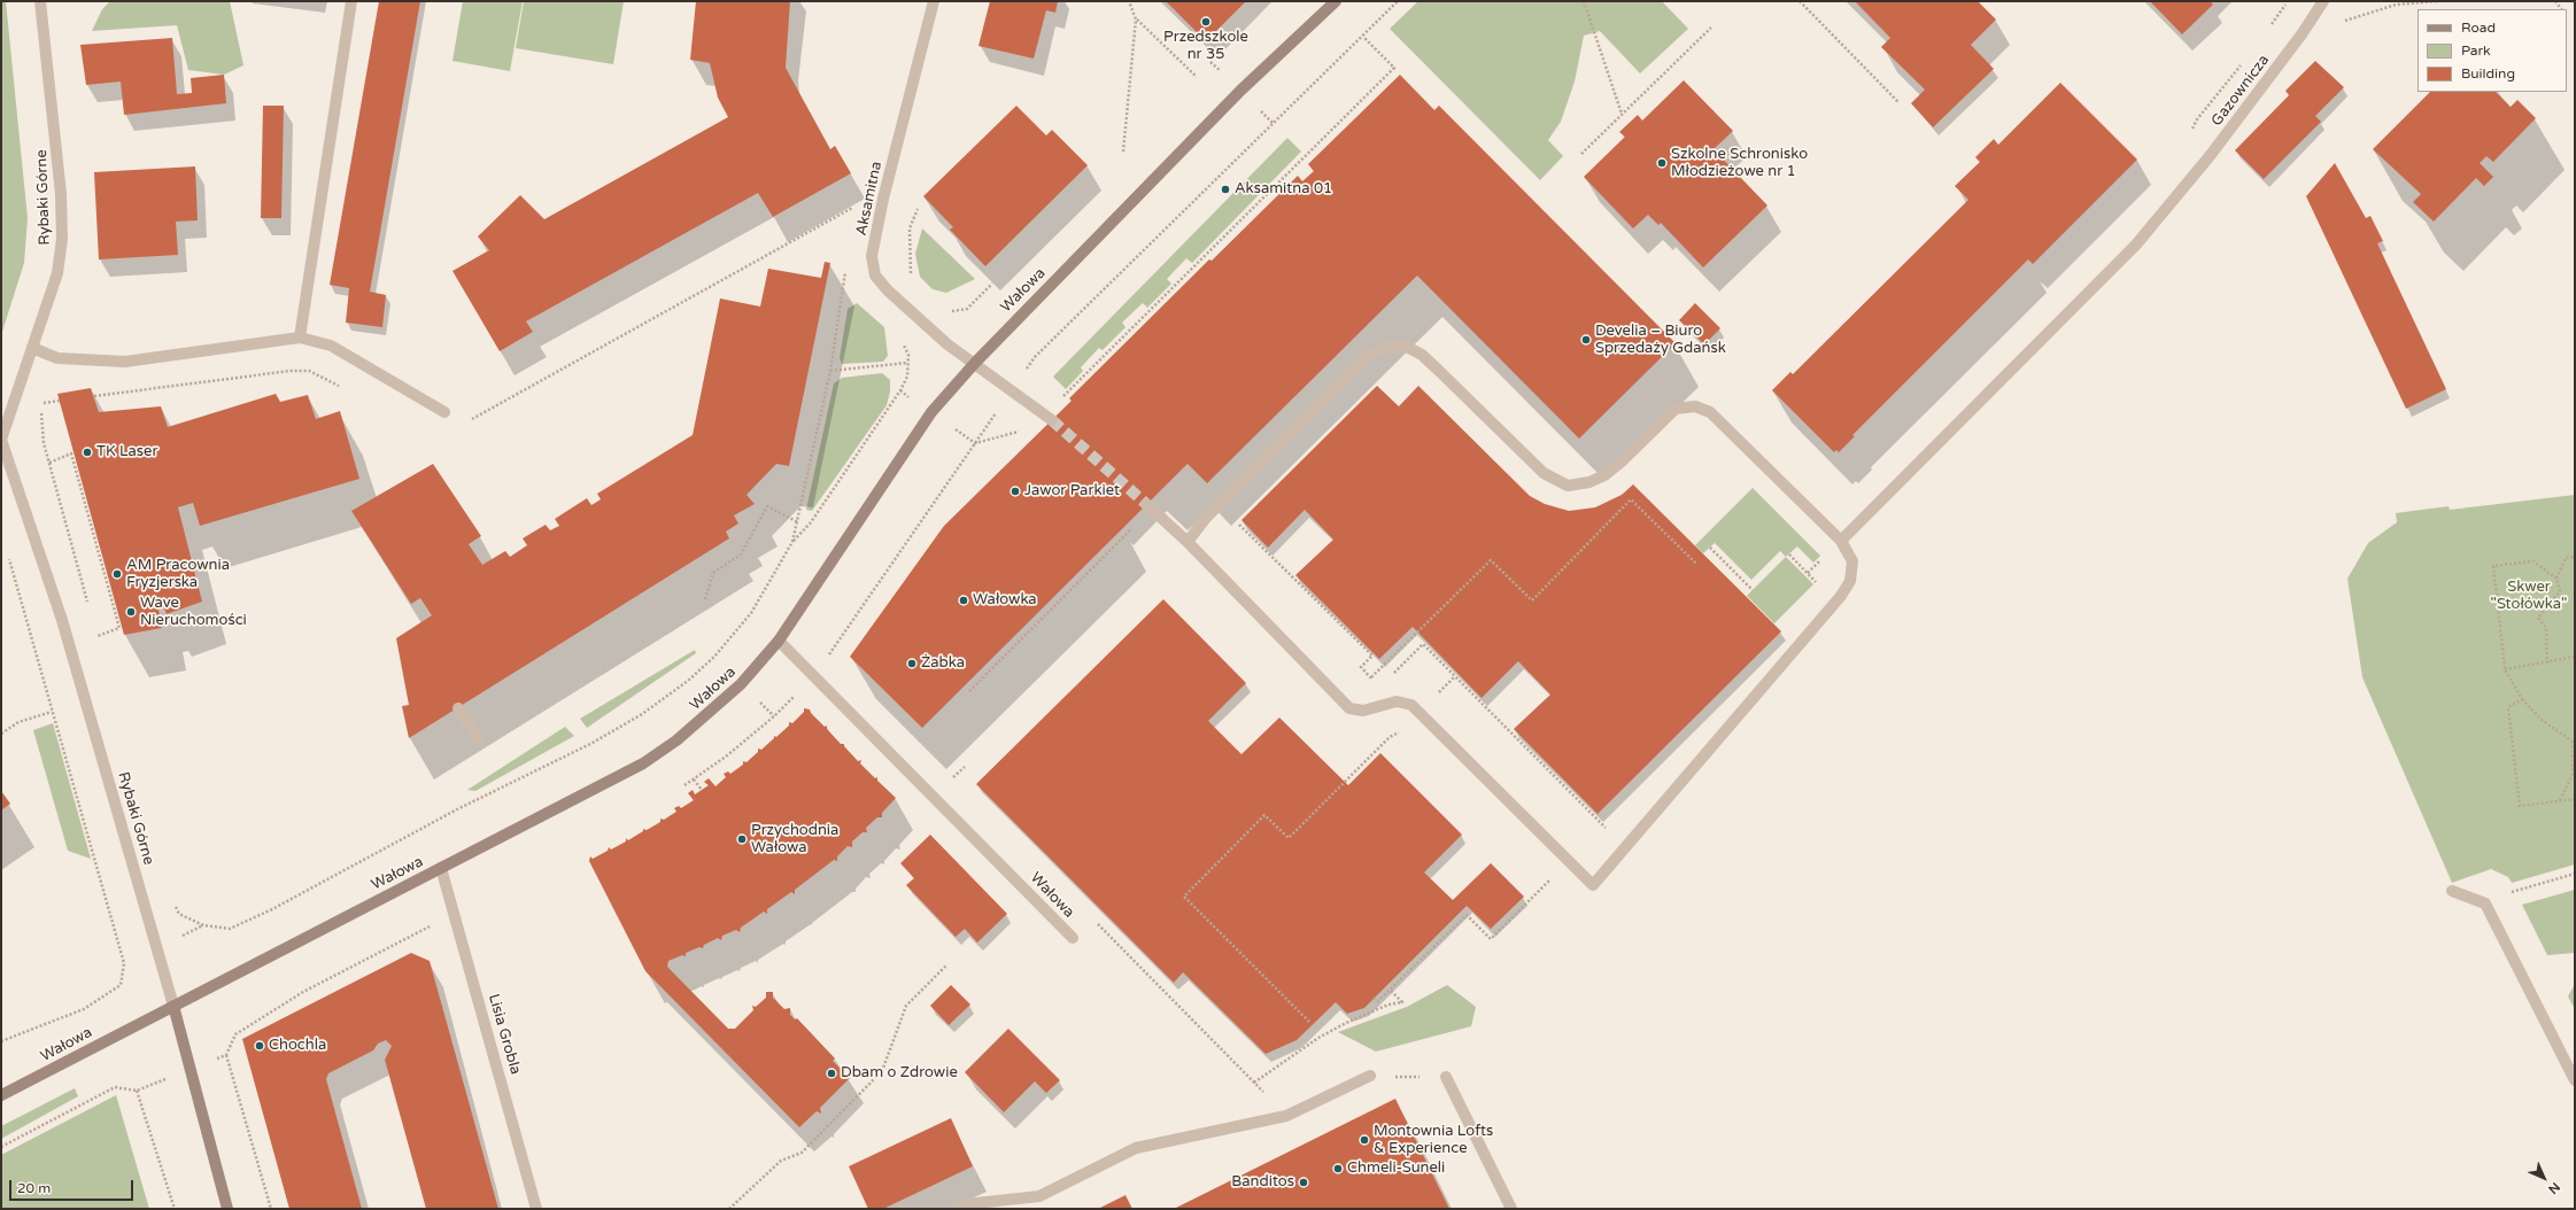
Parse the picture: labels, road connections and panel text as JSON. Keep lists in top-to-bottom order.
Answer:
{
  "streets": {
    "street": [
      "Gazownicza",
      "Rybaki Górne",
      "Aksamitna",
      "Wałowa",
      "Lisia Grobla"
    ]
  },
  "crossings": [
    ["Rybaki Górne", "Wałowa"],
    ["Aksamitna", "Wałowa"],
    ["Wałowa", "Lisia Grobla"]
  ],
  "parks": ["Skwer \"Stołówka\""],
  "places": [
    "Przedszkole nr 35",
    "Szkolne Schronisko Młodzieżowe nr 1",
    "Aksamitna 01",
    "Develia – Biuro Sprzedaży Gdańsk",
    "TK Laser",
    "Jawor Parkiet",
    "AM Pracownia Fryzjerska",
    "Wałowka",
    "Wave Nieruchomości",
    "Żabka",
    "Przychodnia Wałowa",
    "Chochla",
    "Dbam o Zdrowie",
    "Montownia Lofts & Experience",
    "Chmeli-Suneli",
    "Banditos"
  ],
  "legend": ["Road", "Park", "Building"],
  "scale_bar": "20 m",
  "north": "bottom right"
}
